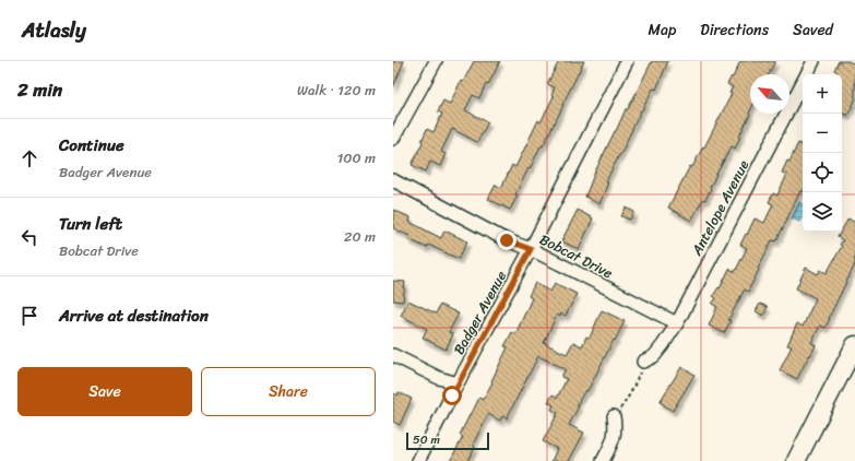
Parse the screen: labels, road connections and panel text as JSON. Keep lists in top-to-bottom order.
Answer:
{
  "streets": {
    "street": ["Antelope Avenue", "Bobcat Drive", "Badger Avenue"]
  },
  "crossings": [
    ["Antelope Avenue", "Bobcat Drive"],
    ["Bobcat Drive", "Badger Avenue"]
  ],
  "scale_bar": "50 m",
  "north": "top left",
  "page": {
    "header": "Atlasly",
    "nav": ["Map", "Directions", "Saved"],
    "heading": ["2 min", "Walk · 120 m"],
    "map_buttons": ["+", "−"],
    "list": [
      ["Continue", "Badger Avenue", "100 m"],
      ["Turn left", "Bobcat Drive", "20 m"],
      "Arrive at destination"
    ],
    "buttons": ["Save", "Share"],
    "scale": "50 m"
  }
}
